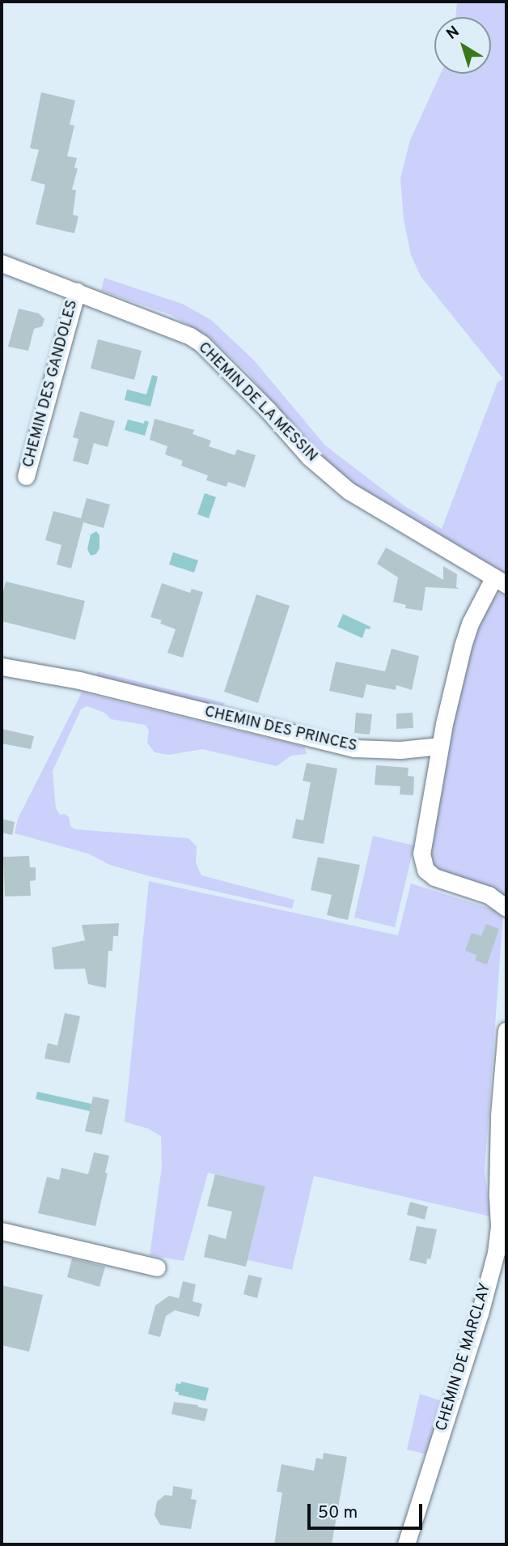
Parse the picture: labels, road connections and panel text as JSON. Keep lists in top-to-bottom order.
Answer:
{
  "streets": {
    "street": [
      "CHEMIN DES GANDOLES",
      "CHEMIN DE LA MESSIN",
      "CHEMIN DES PRINCES",
      "CHEMIN DE MARCLAY"
    ]
  },
  "crossings": [
    ["CHEMIN DES GANDOLES", "CHEMIN DE LA MESSIN"]
  ],
  "scale_bar": "50 m",
  "north": "top left"
}
